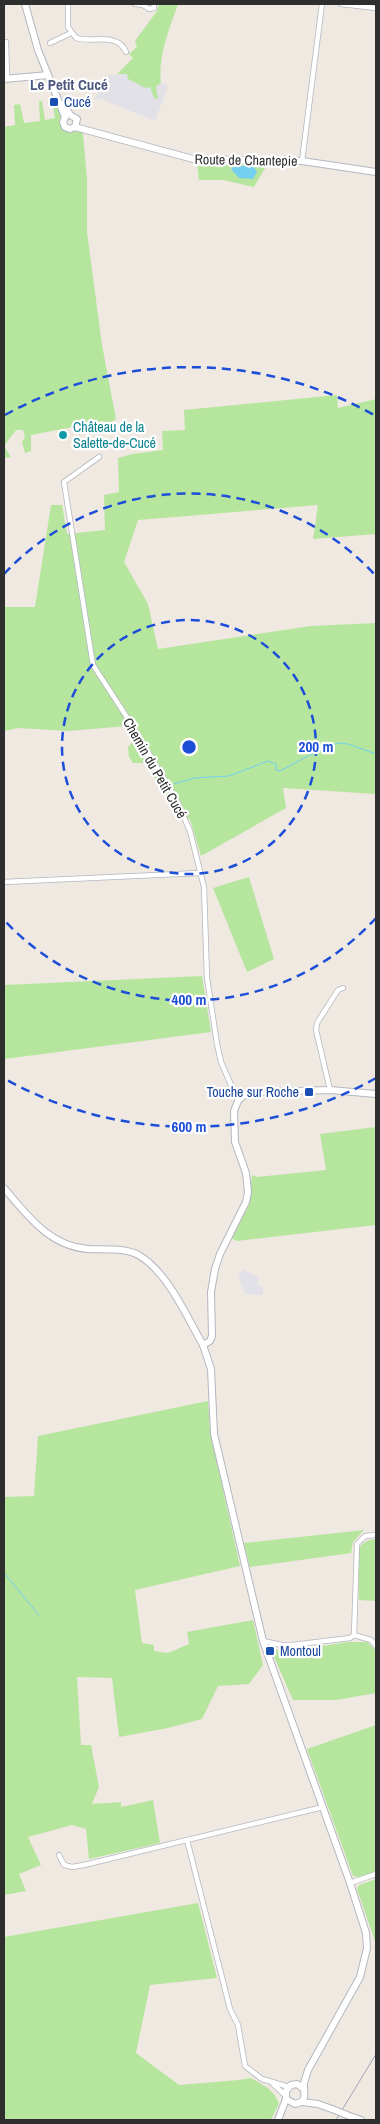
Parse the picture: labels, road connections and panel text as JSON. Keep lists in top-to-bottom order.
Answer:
{
  "streets": {
    "street": ["Route de Chantepie", "Chemin du Petit Cucé"]
  },
  "districts": ["Le Petit Cucé"],
  "places": {
    "transit": ["Cucé", "Touche sur Roche", "Montoul"],
    "other": ["Château de la Salette-de-Cucé"]
  },
  "rings": ["200 m", "400 m", "600 m"]
}
